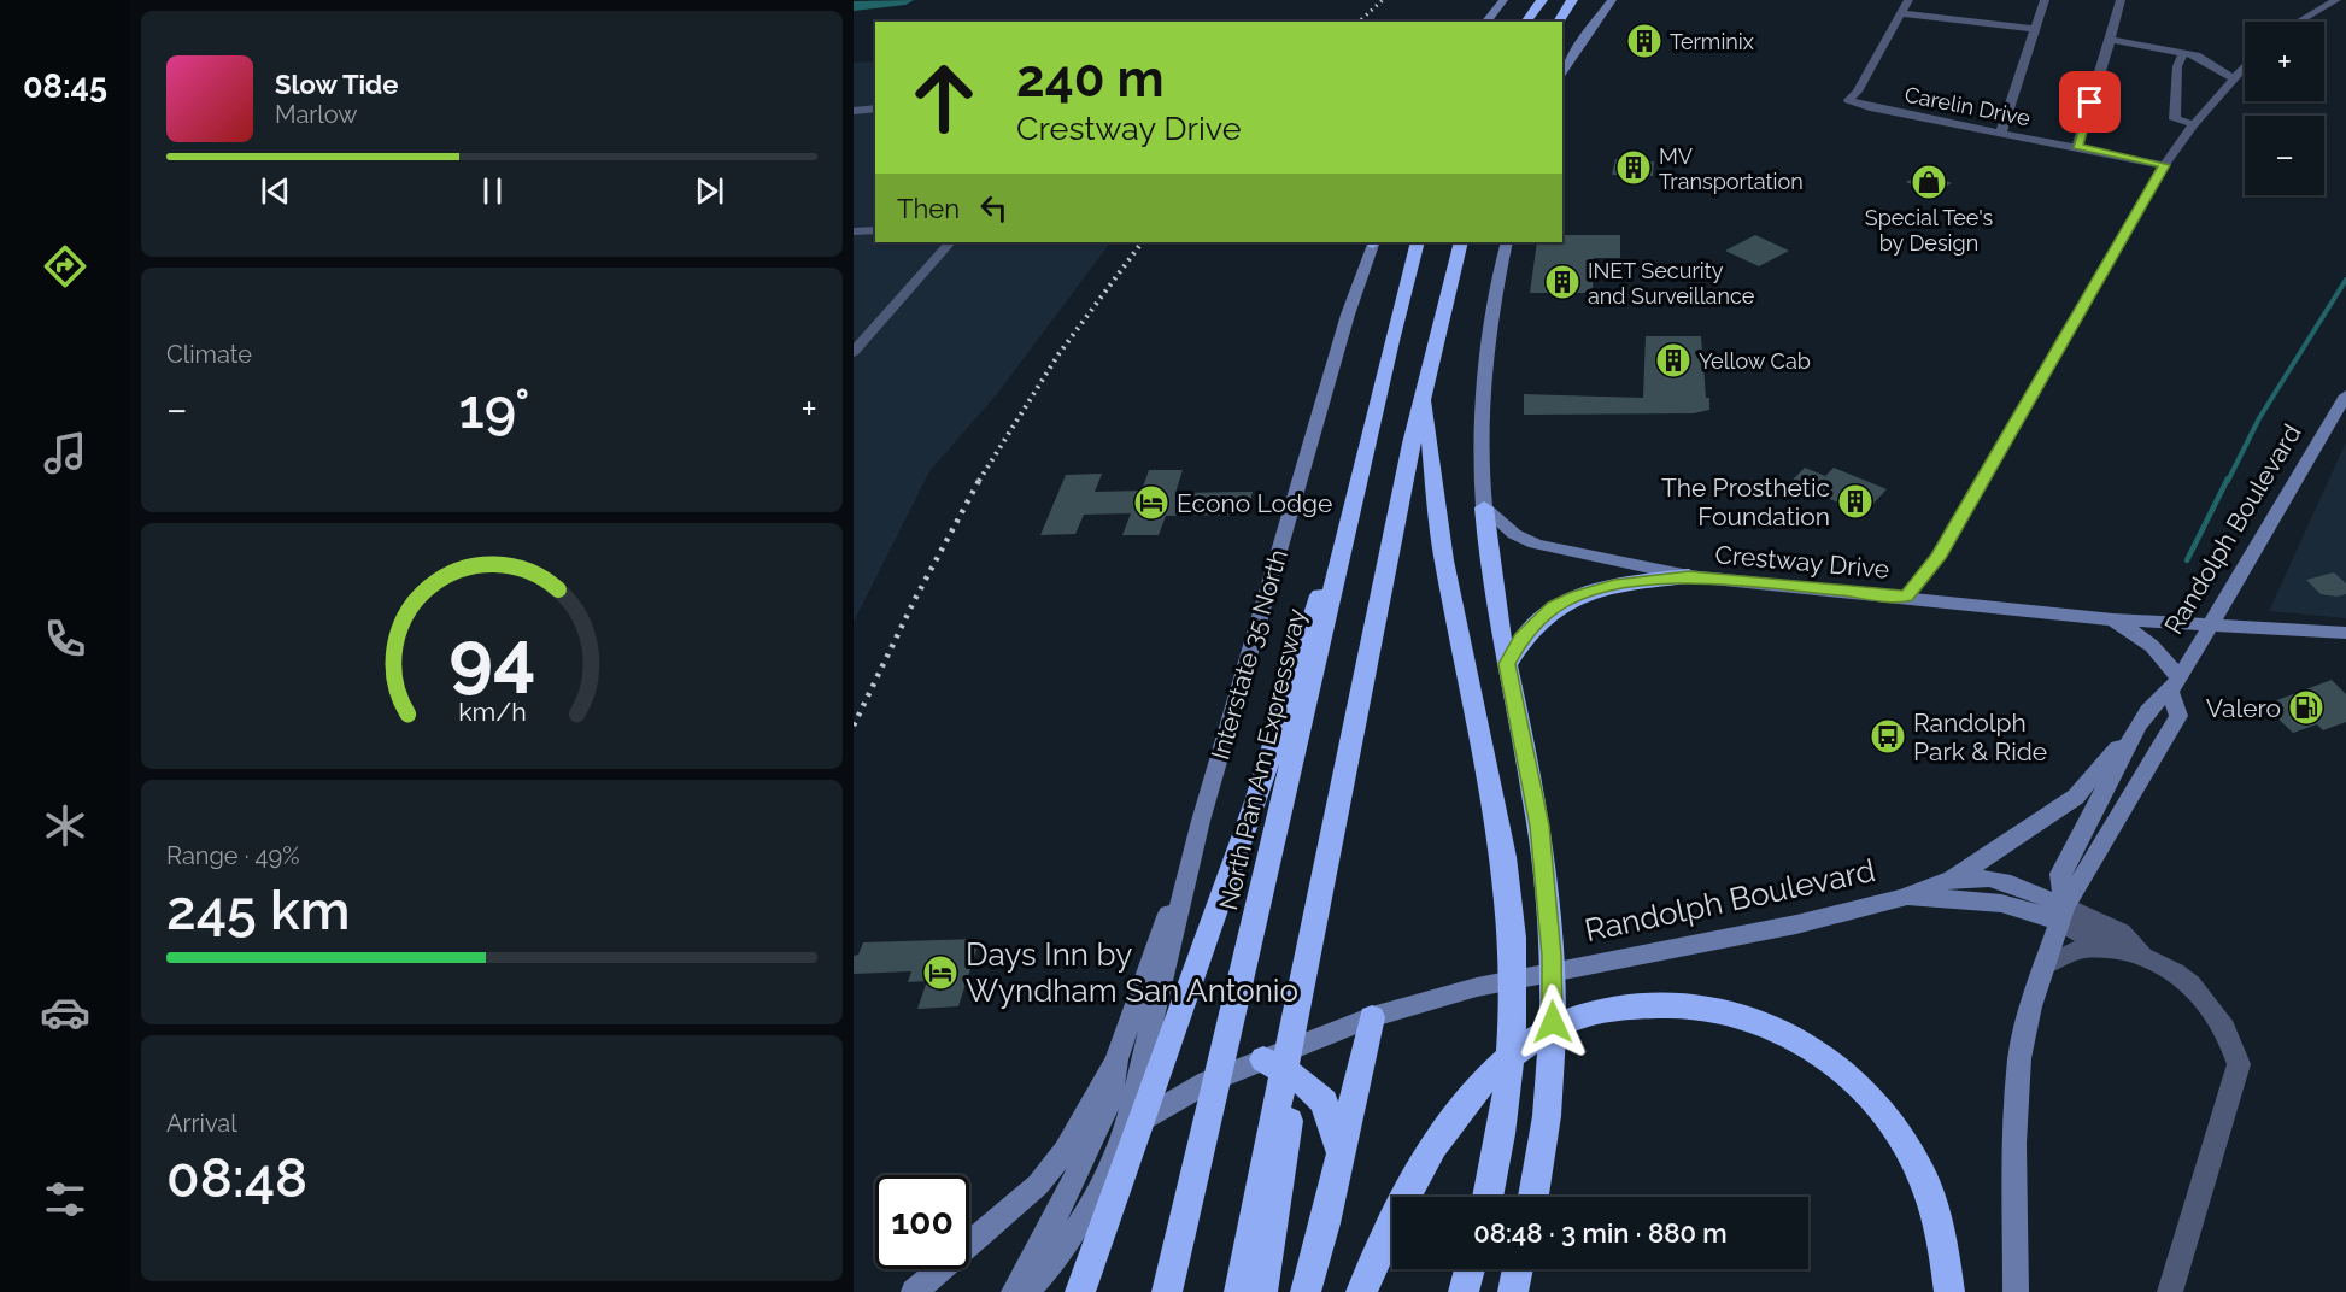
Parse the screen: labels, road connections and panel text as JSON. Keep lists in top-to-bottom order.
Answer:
{
  "streets": {
    "highway": ["North Pan Am Expressway"],
    "main road": ["Randolph Boulevard", "Crestway Drive", "Interstate 35 North"],
    "street": ["Carelin Drive"]
  },
  "crossings": [
    ["Randolph Boulevard", "Crestway Drive"],
    ["Randolph Boulevard", "Interstate 35 North"]
  ],
  "places": {
    "building": [
      "Terminix",
      "MV Transportation",
      "INET Security and Surveillance",
      "Yellow Cab",
      "The Prosthetic Foundation"
    ],
    "shop": ["Special Tee's by Design"],
    "hotel": ["Econo Lodge", "Days Inn by Wyndham San Antonio"],
    "fuel station": ["Valero"],
    "bus stop": ["Randolph Park & Ride"]
  },
  "page": {
    "tabs": "08:45",
    "map_buttons": ["+", "−"],
    "turn": ["240 m", "Crestway Drive"],
    "song": ["Slow Tide", "Marlow"],
    "then": "Then",
    "tile": [
      "Climate",
      ["Range · 49%", "245 km"],
      ["Arrival", "08:48"]
    ],
    "heat": ["−", "19°", "+"],
    "limit": "100",
    "trip": "08:48 · 3 min · 880 m",
    "gauge": ["94", "km/h"]
  }
}
